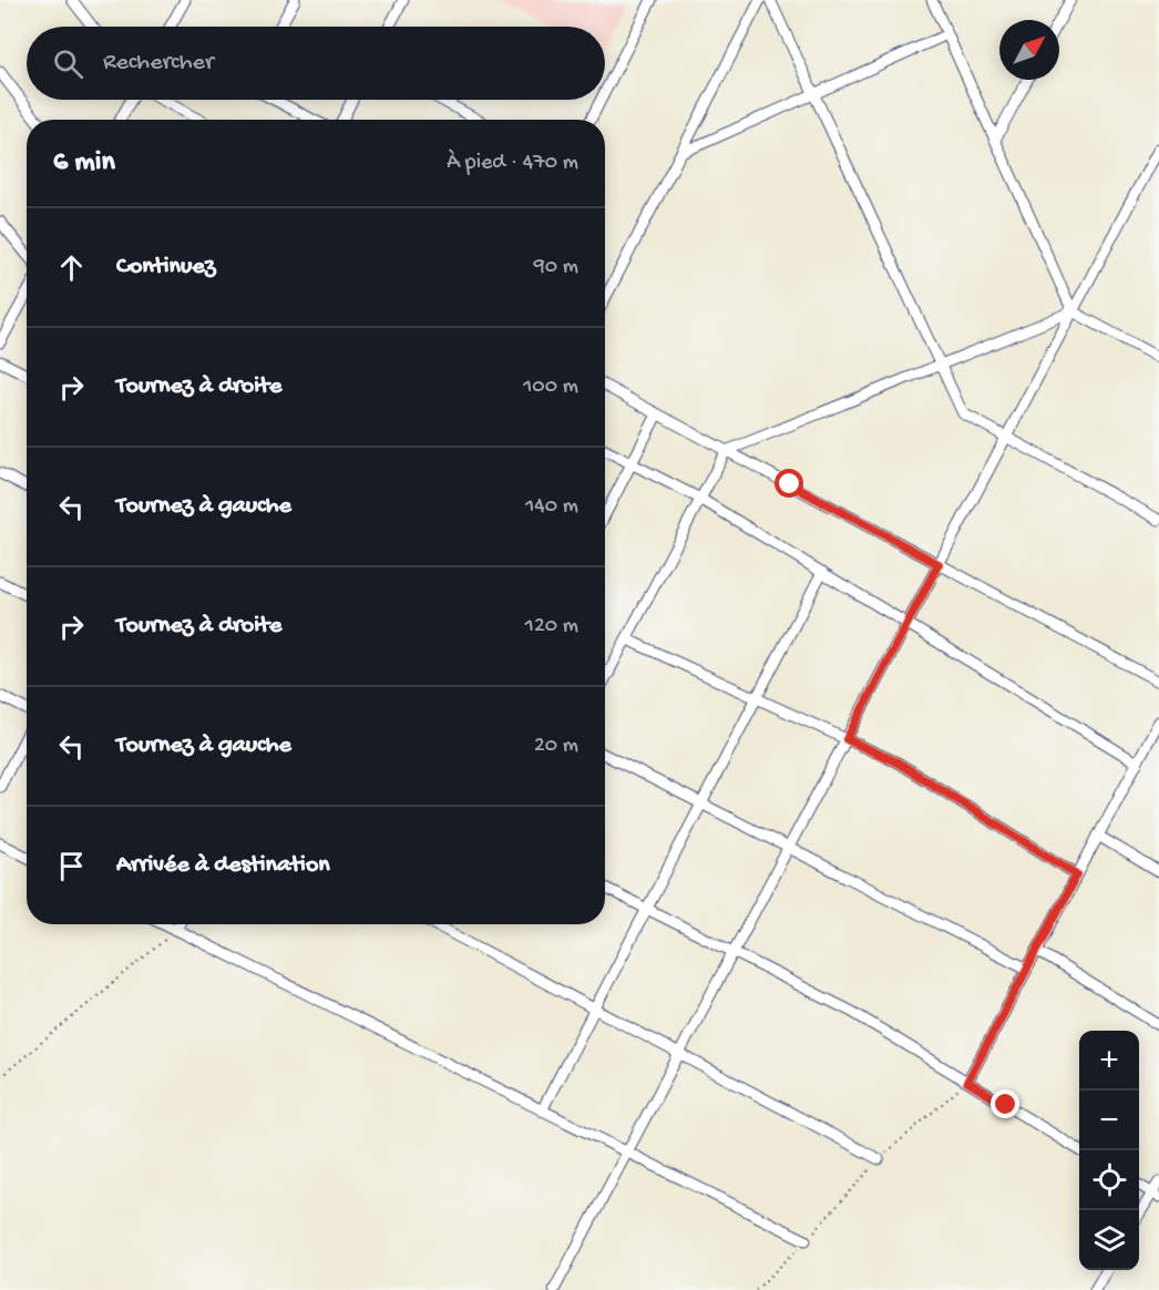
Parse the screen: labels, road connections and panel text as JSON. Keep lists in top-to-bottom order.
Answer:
{
  "north": "top right",
  "page": {
    "search": "Rechercher",
    "heading": ["6 min", "À pied · 470 m"],
    "list": [
      ["Continuez", "90 m"],
      ["Tournez à droite", "100 m"],
      ["Tournez à gauche", "140 m"],
      ["Tournez à droite", "120 m"],
      ["Tournez à gauche", "20 m"],
      "Arrivée à destination"
    ],
    "map_buttons": ["+", "−"]
  }
}
